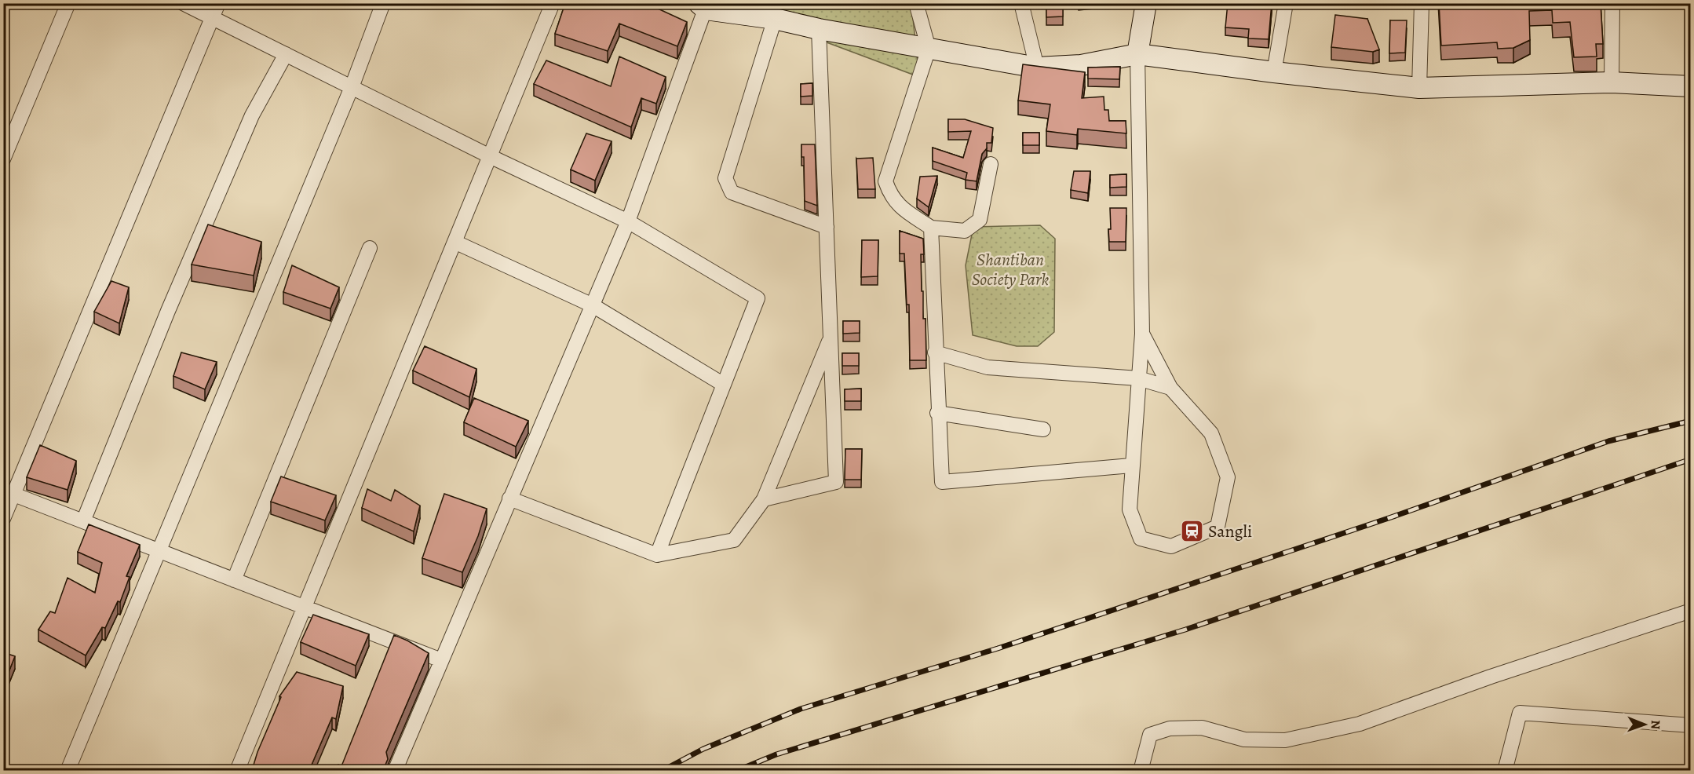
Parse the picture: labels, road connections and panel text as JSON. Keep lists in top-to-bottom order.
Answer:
{
  "parks": ["Shantiban Society Park"],
  "places": {
    "station": ["Sangli"]
  },
  "north": "right"
}
